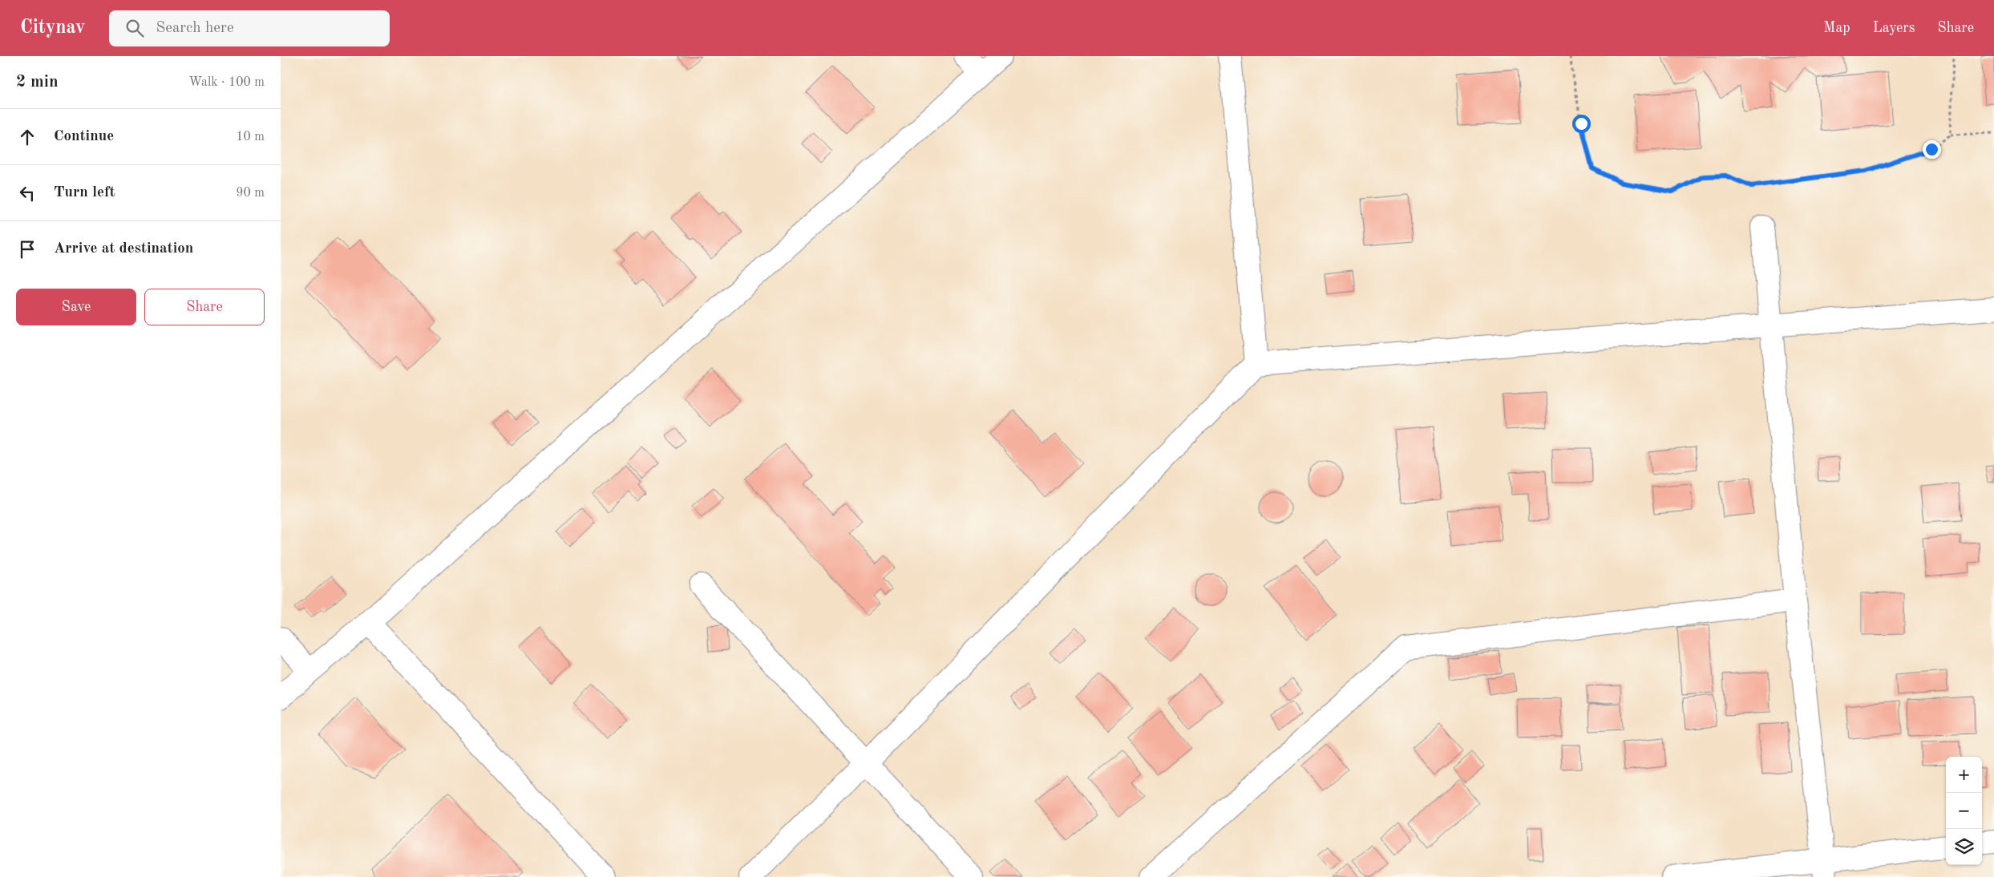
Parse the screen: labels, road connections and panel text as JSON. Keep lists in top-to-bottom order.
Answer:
{
  "page": {
    "header": "Citynav",
    "search": "Search here",
    "nav": ["Map", "Layers", "Share"],
    "heading": ["2 min", "Walk · 100 m"],
    "list": [
      ["Continue", "10 m"],
      ["Turn left", "90 m"],
      "Arrive at destination"
    ],
    "buttons": ["Save", "Share"],
    "map_buttons": ["+", "−"]
  }
}
